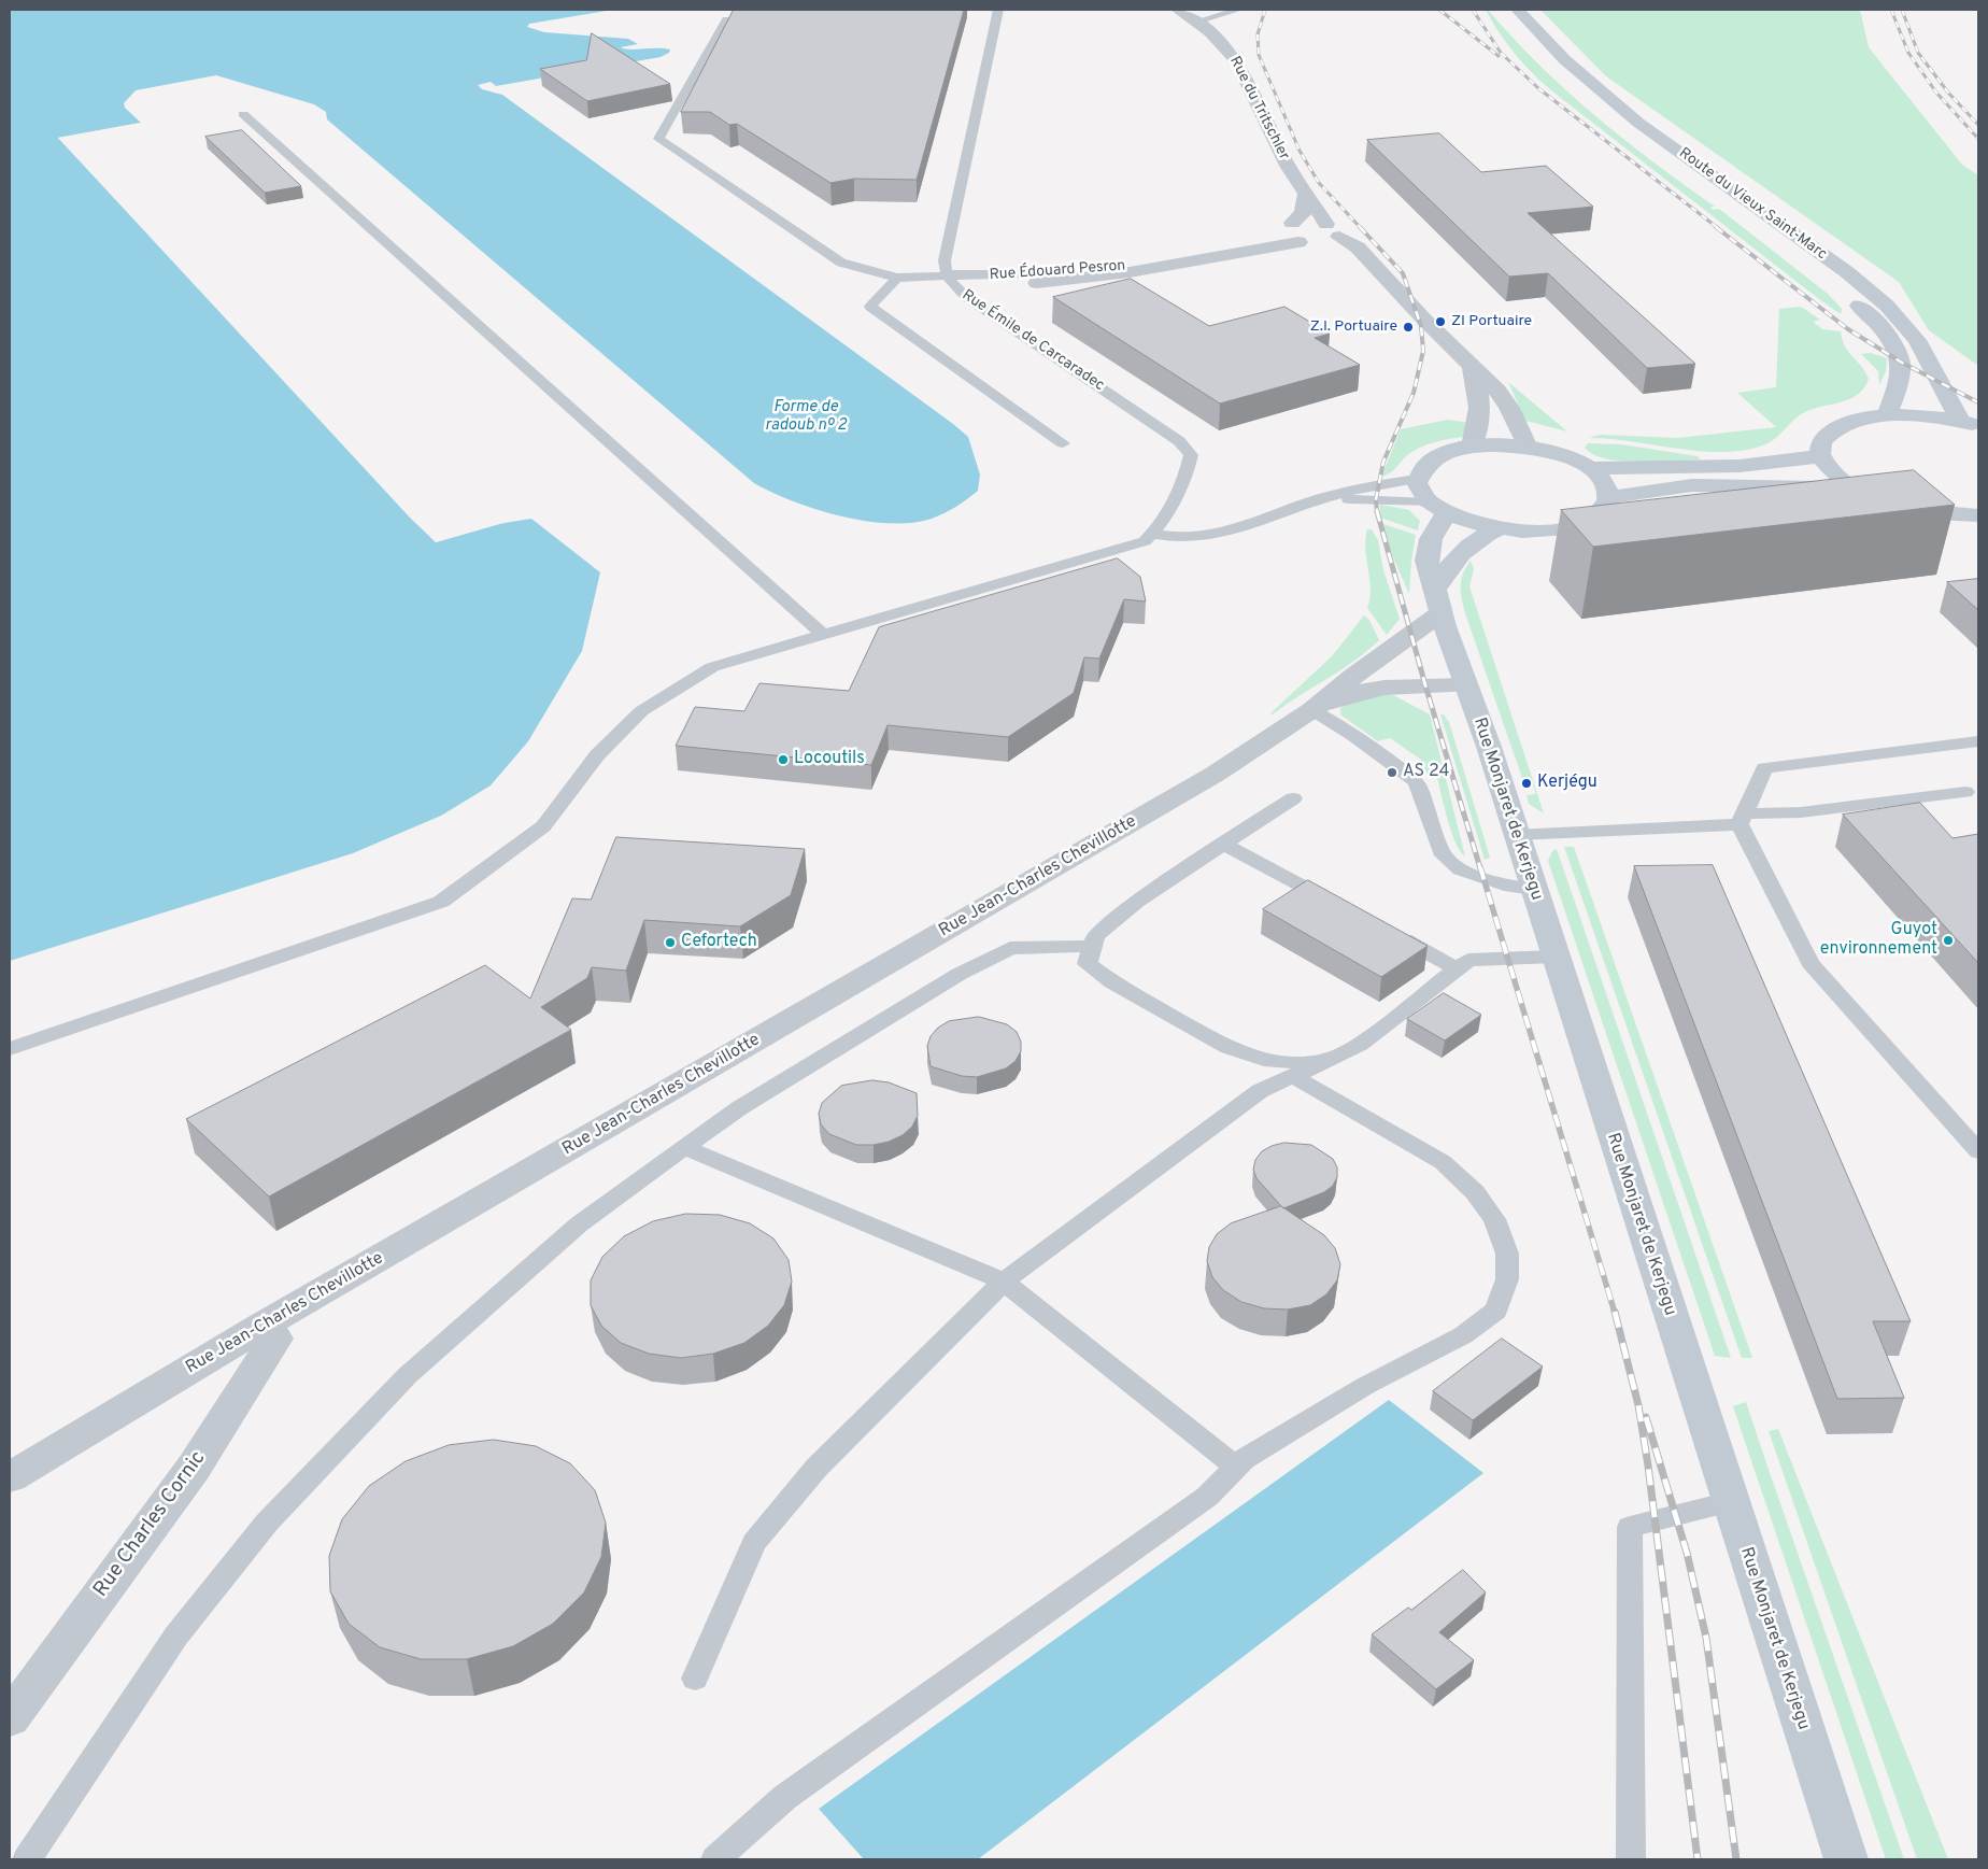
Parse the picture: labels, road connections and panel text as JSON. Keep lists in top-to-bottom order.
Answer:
{
  "streets": {
    "main road": ["Route du Vieux Saint-Marc", "Rue Monjaret de Kerjegu"],
    "street": [
      "Rue du Tritschler",
      "Rue Édouard Pesron",
      "Rue Jean-Charles Chevillotte",
      "Rue Charles Cornic"
    ],
    "lane": ["Rue Émile de Carcaradec"]
  },
  "crossings": [
    ["Rue du Tritschler", "Rue Édouard Pesron"],
    ["Rue Édouard Pesron", "Rue Émile de Carcaradec"],
    ["Rue Monjaret de Kerjegu", "Rue Jean-Charles Chevillotte"],
    ["Rue Jean-Charles Chevillotte", "Rue Charles Cornic"]
  ],
  "water": ["Forme de radoub nº 2"],
  "places": [
    "ZI Portuaire",
    "Z.I. Portuaire",
    "Locoutils",
    "AS 24",
    "Kerjégu",
    "Guyot environnement",
    "Cefortech"
  ]
}
